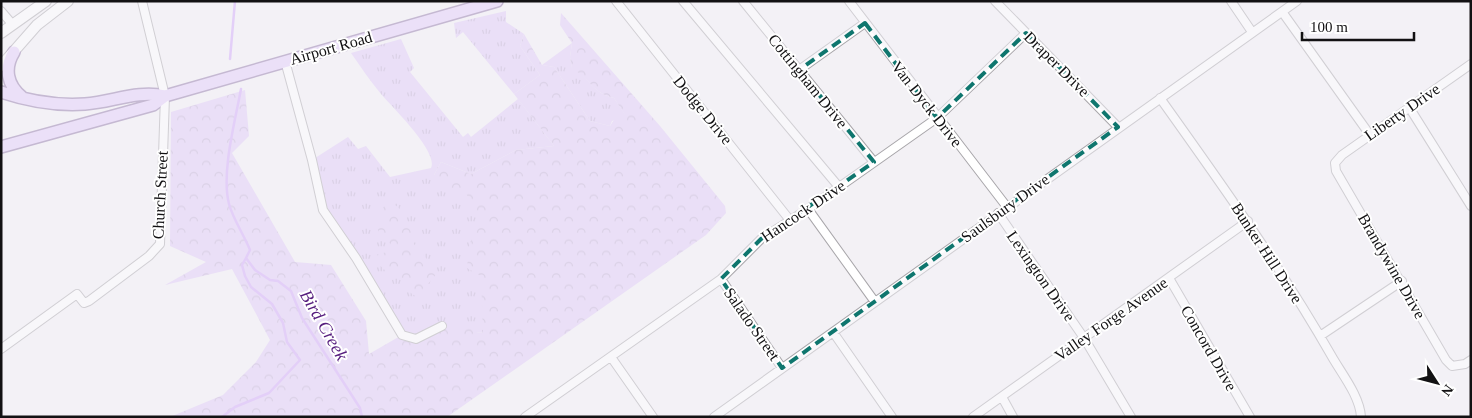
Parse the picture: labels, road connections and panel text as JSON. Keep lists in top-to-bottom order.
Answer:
{
  "streets": {
    "main road": ["Airport Road"],
    "street": [
      "Draper Drive",
      "Cottingham Drive",
      "Van Dyck Drive",
      "Dodge Drive",
      "Liberty Drive",
      "Church Street",
      "Saulsbury Drive",
      "Hancock Drive",
      "Bunker Hill Drive",
      "Brandywine Drive",
      "Lexington Drive",
      "Valley Forge Avenue",
      "Salado Street",
      "Concord Drive"
    ]
  },
  "crossings": [
    ["Airport Road", "Church Street"],
    ["Draper Drive", "Saulsbury Drive"],
    ["Draper Drive", "Hancock Drive"],
    ["Cottingham Drive", "Hancock Drive"],
    ["Van Dyck Drive", "Saulsbury Drive"],
    ["Van Dyck Drive", "Hancock Drive"],
    ["Dodge Drive", "Hancock Drive"],
    ["Liberty Drive", "Brandywine Drive"],
    ["Saulsbury Drive", "Bunker Hill Drive"],
    ["Saulsbury Drive", "Lexington Drive"],
    ["Saulsbury Drive", "Salado Street"],
    ["Hancock Drive", "Salado Street"],
    ["Bunker Hill Drive", "Valley Forge Avenue"],
    ["Lexington Drive", "Valley Forge Avenue"],
    ["Valley Forge Avenue", "Concord Drive"]
  ],
  "water": ["Bird Creek"],
  "scale_bar": "100 m",
  "north": "bottom right"
}
